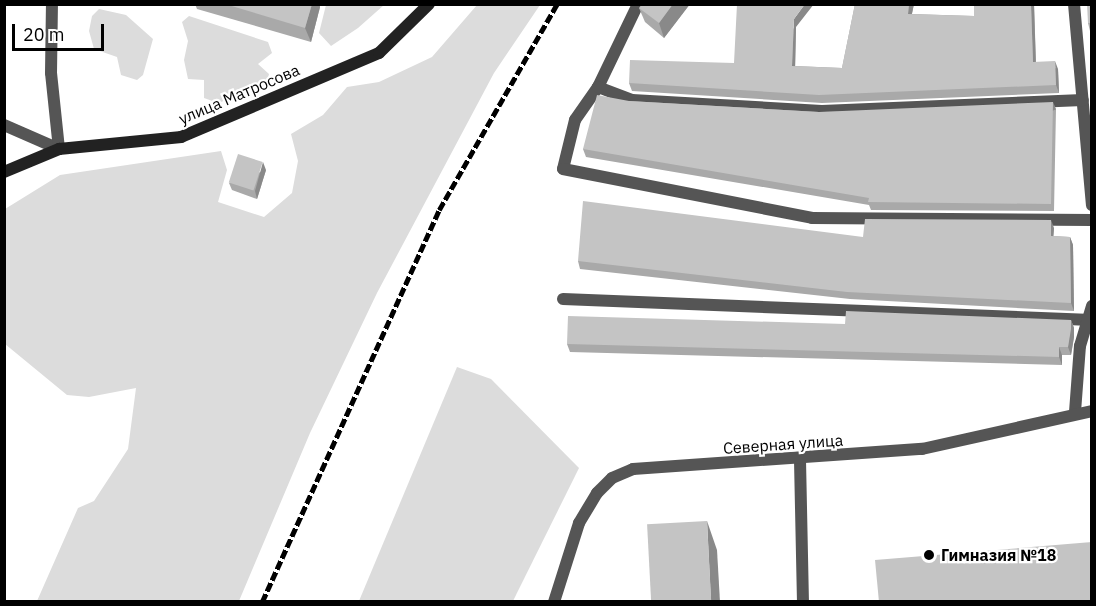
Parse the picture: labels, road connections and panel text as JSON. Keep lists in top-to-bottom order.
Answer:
{
  "streets": {
    "main road": ["улица Матросова"],
    "street": ["Северная улица"]
  },
  "places": ["Гимназия №18"],
  "scale_bar": "20 m"
}
